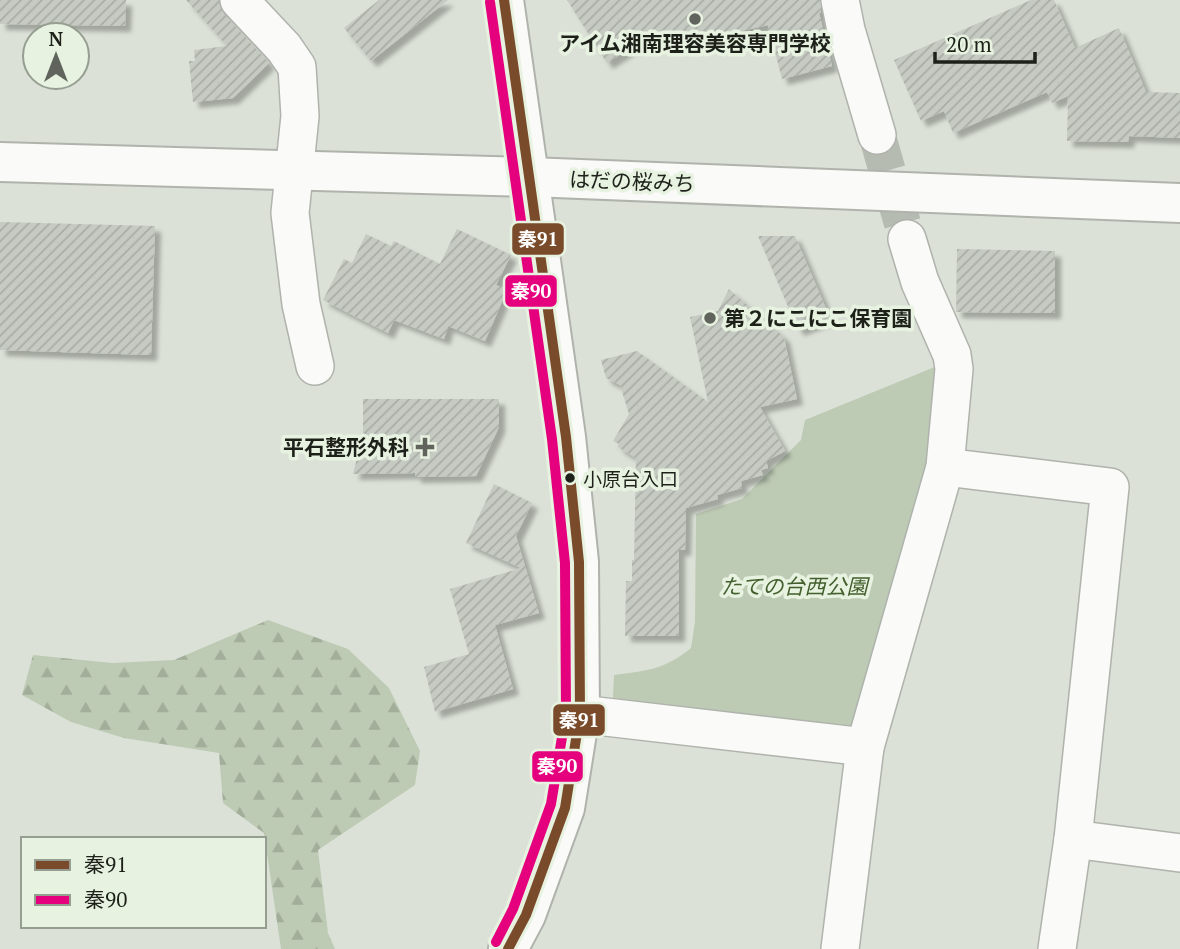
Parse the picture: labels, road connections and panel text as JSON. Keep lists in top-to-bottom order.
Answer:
{
  "streets": {
    "main road": ["はだの桜みち"]
  },
  "parks": ["たての台西公園"],
  "places": {
    "other": ["アイム湘南理容美容専門学校", "第２にこにこ保育園", "小原台入口"],
    "health": ["平石整形外科"]
  },
  "lines": ["transit line 秦91", "transit line 秦90"],
  "legend": ["秦91", "秦90"],
  "scale_bar": "20 m",
  "north": "top"
}
